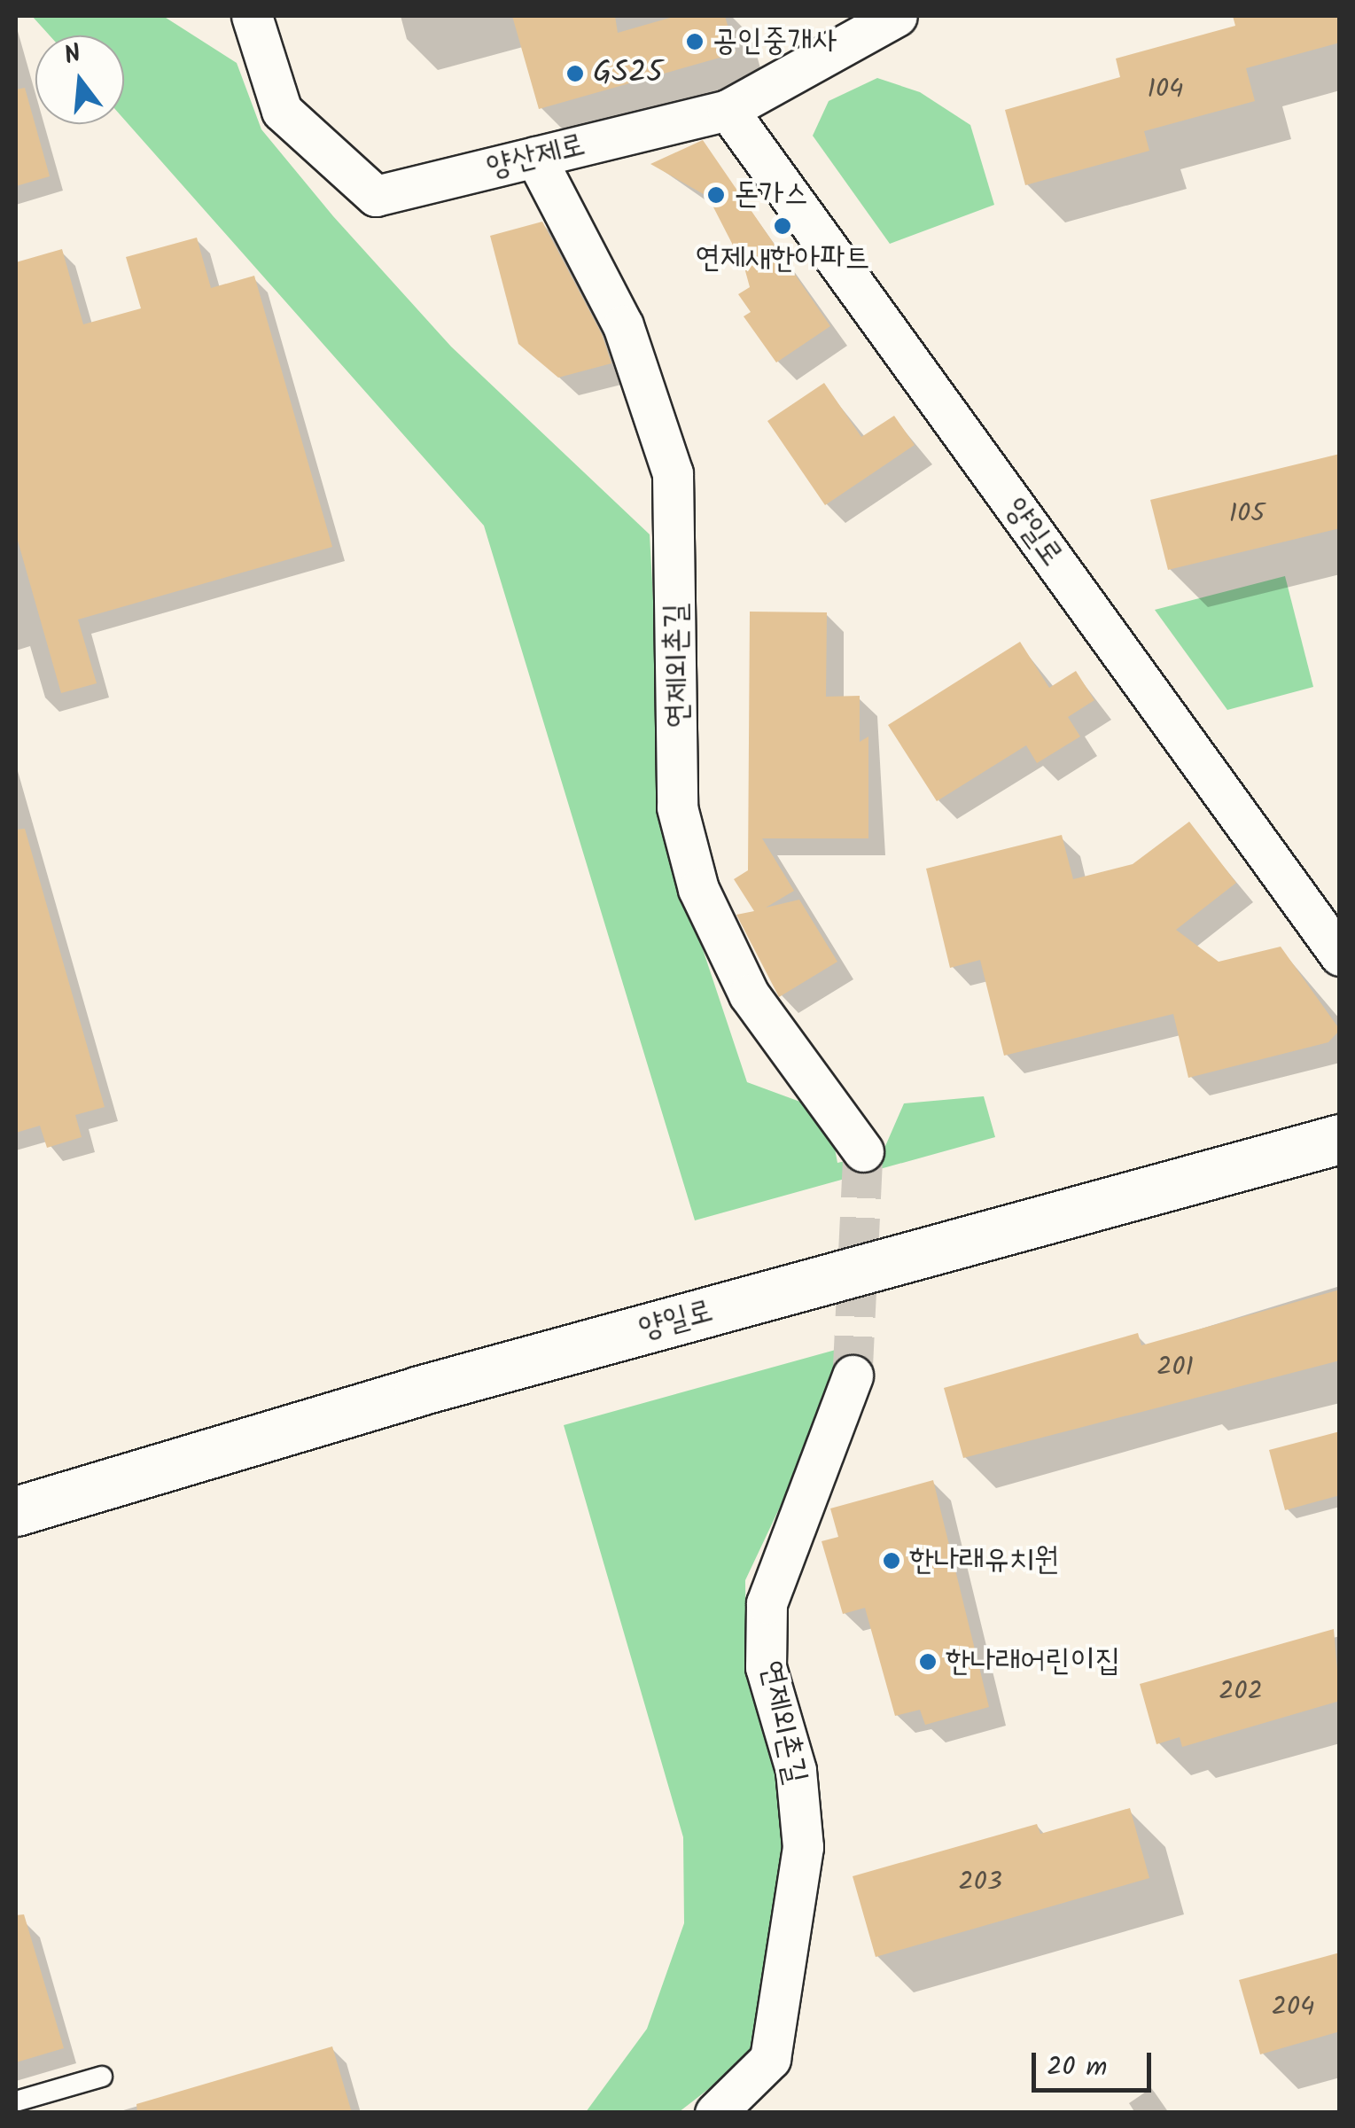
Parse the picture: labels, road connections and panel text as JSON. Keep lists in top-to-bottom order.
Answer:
{
  "streets": {
    "main road": ["양일로"],
    "street": ["양산제로", "연제외촌길"]
  },
  "crossings": [
    ["양산제로", "양일로"],
    ["양산제로", "연제외촌길"]
  ],
  "places": [
    "공인중개사",
    "GS25",
    "돈가스",
    "연제새한아파트",
    "한나래유치원",
    "한나래어린이집"
  ],
  "house_numbers": [
    "104",
    "105",
    "201",
    "202",
    "203",
    "204"
  ],
  "scale_bar": "20 m",
  "north": "top"
}
